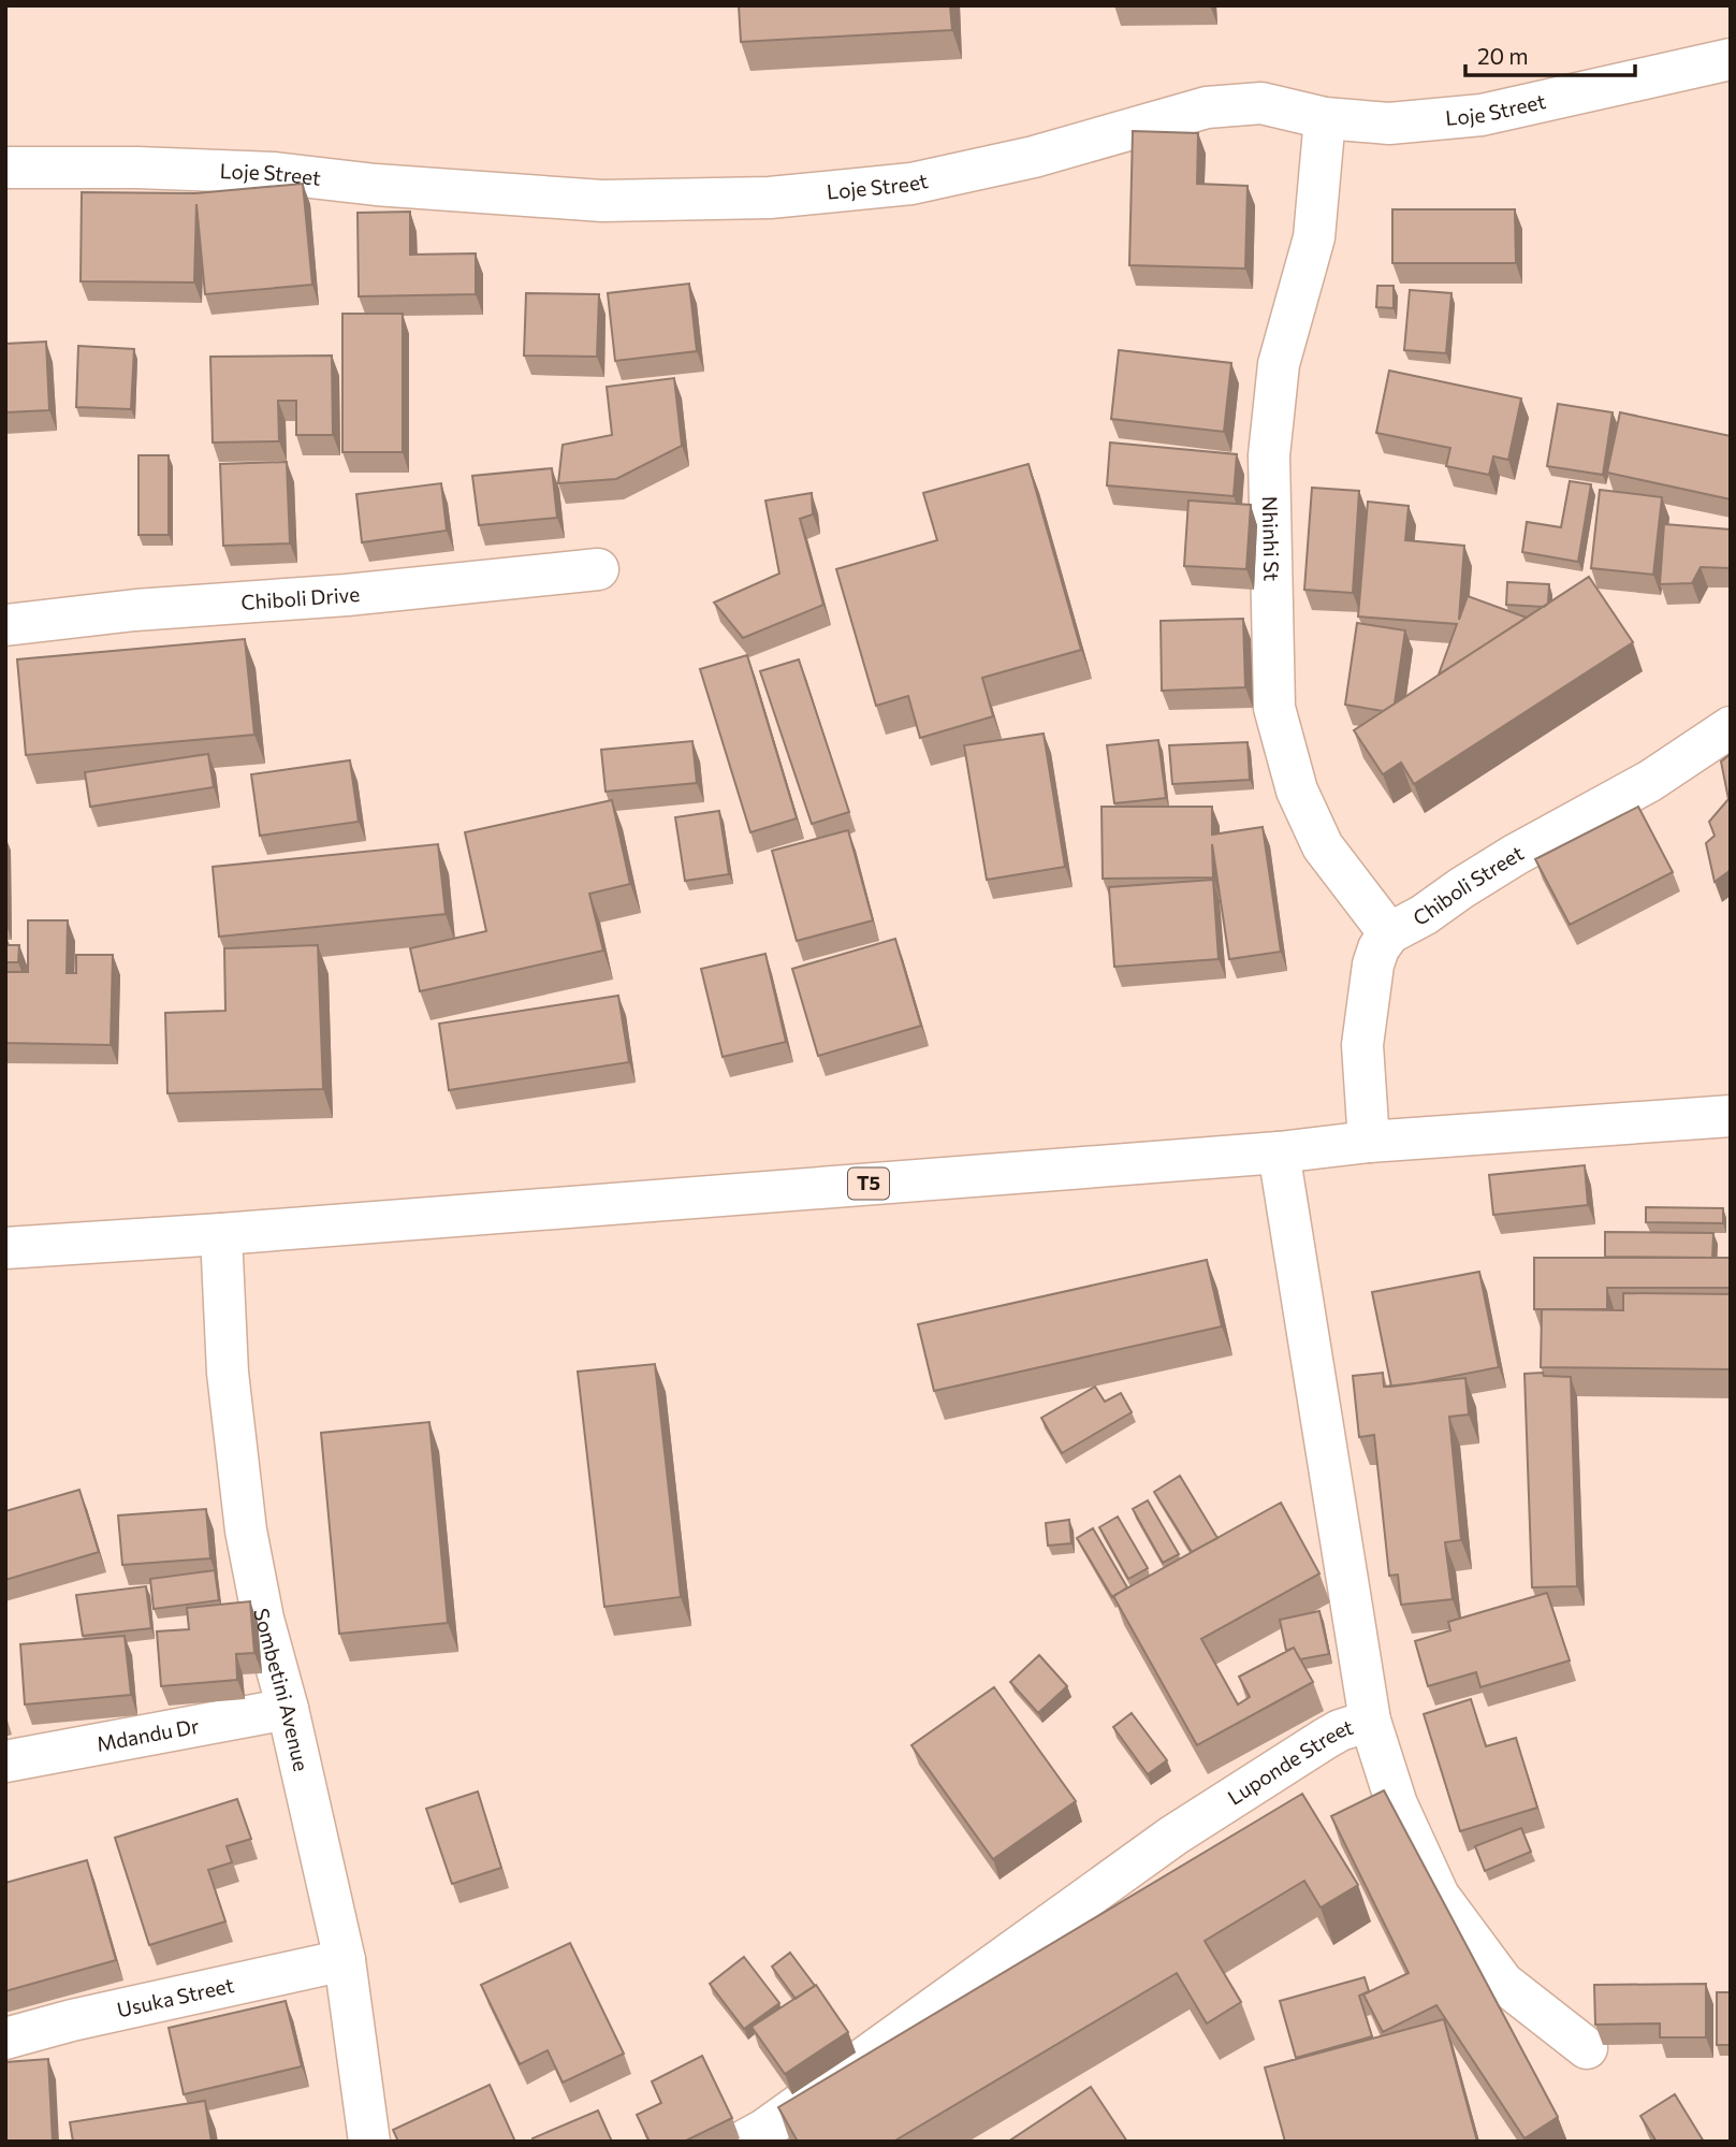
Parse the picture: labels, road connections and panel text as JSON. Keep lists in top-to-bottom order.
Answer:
{
  "streets": {
    "main road": [
      "Loje Street",
      "Nhinhi St",
      "Chiboli Drive",
      "Chiboli Street",
      "T5",
      "Sombetini Avenue",
      "Mdandu Dr",
      "Luponde Street",
      "Usuka Street"
    ]
  },
  "crossings": [
    ["Loje Street", "Nhinhi St"],
    ["Nhinhi St", "Chiboli Street"],
    ["Chiboli Street", "T5"],
    ["T5", "Sombetini Avenue"],
    ["T5", "Luponde Street"],
    ["Sombetini Avenue", "Mdandu Dr"],
    ["Sombetini Avenue", "Usuka Street"]
  ],
  "scale_bar": "20 m"
}
